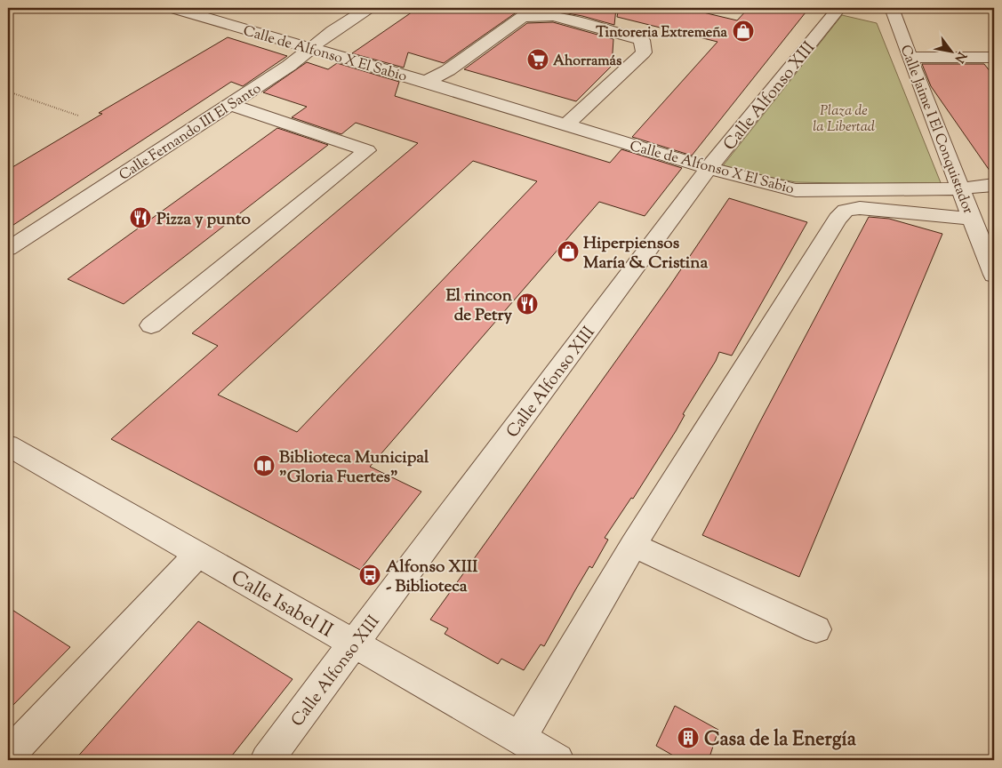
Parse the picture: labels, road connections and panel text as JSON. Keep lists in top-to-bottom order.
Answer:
{
  "streets": {
    "street": [
      "Calle de Alfonso X El Sabio",
      "Calle Alfonso XIII",
      "Calle Jaime I El Conquistador",
      "Calle Fernando III El Santo",
      "Calle Isabel II"
    ]
  },
  "crossings": [
    ["Calle de Alfonso X El Sabio", "Calle Alfonso XIII"],
    ["Calle de Alfonso X El Sabio", "Calle Jaime I El Conquistador"],
    ["Calle de Alfonso X El Sabio", "Calle Fernando III El Santo"],
    ["Calle Alfonso XIII", "Calle Isabel II"]
  ],
  "parks": ["Plaza de la Libertad"],
  "places": {
    "shop": ["Tintoreria Extremeña", "Hiperpiensos María & Cristina"],
    "supermarket": ["Ahorramás"],
    "restaurant": ["Pizza y punto", "El rincon de Petry"],
    "library": ["Biblioteca Municipal \"Gloria Fuertes\""],
    "bus stop": ["Alfonso XIII - Biblioteca"],
    "building": ["Casa de la Energía"]
  },
  "north": "bottom right"
}
